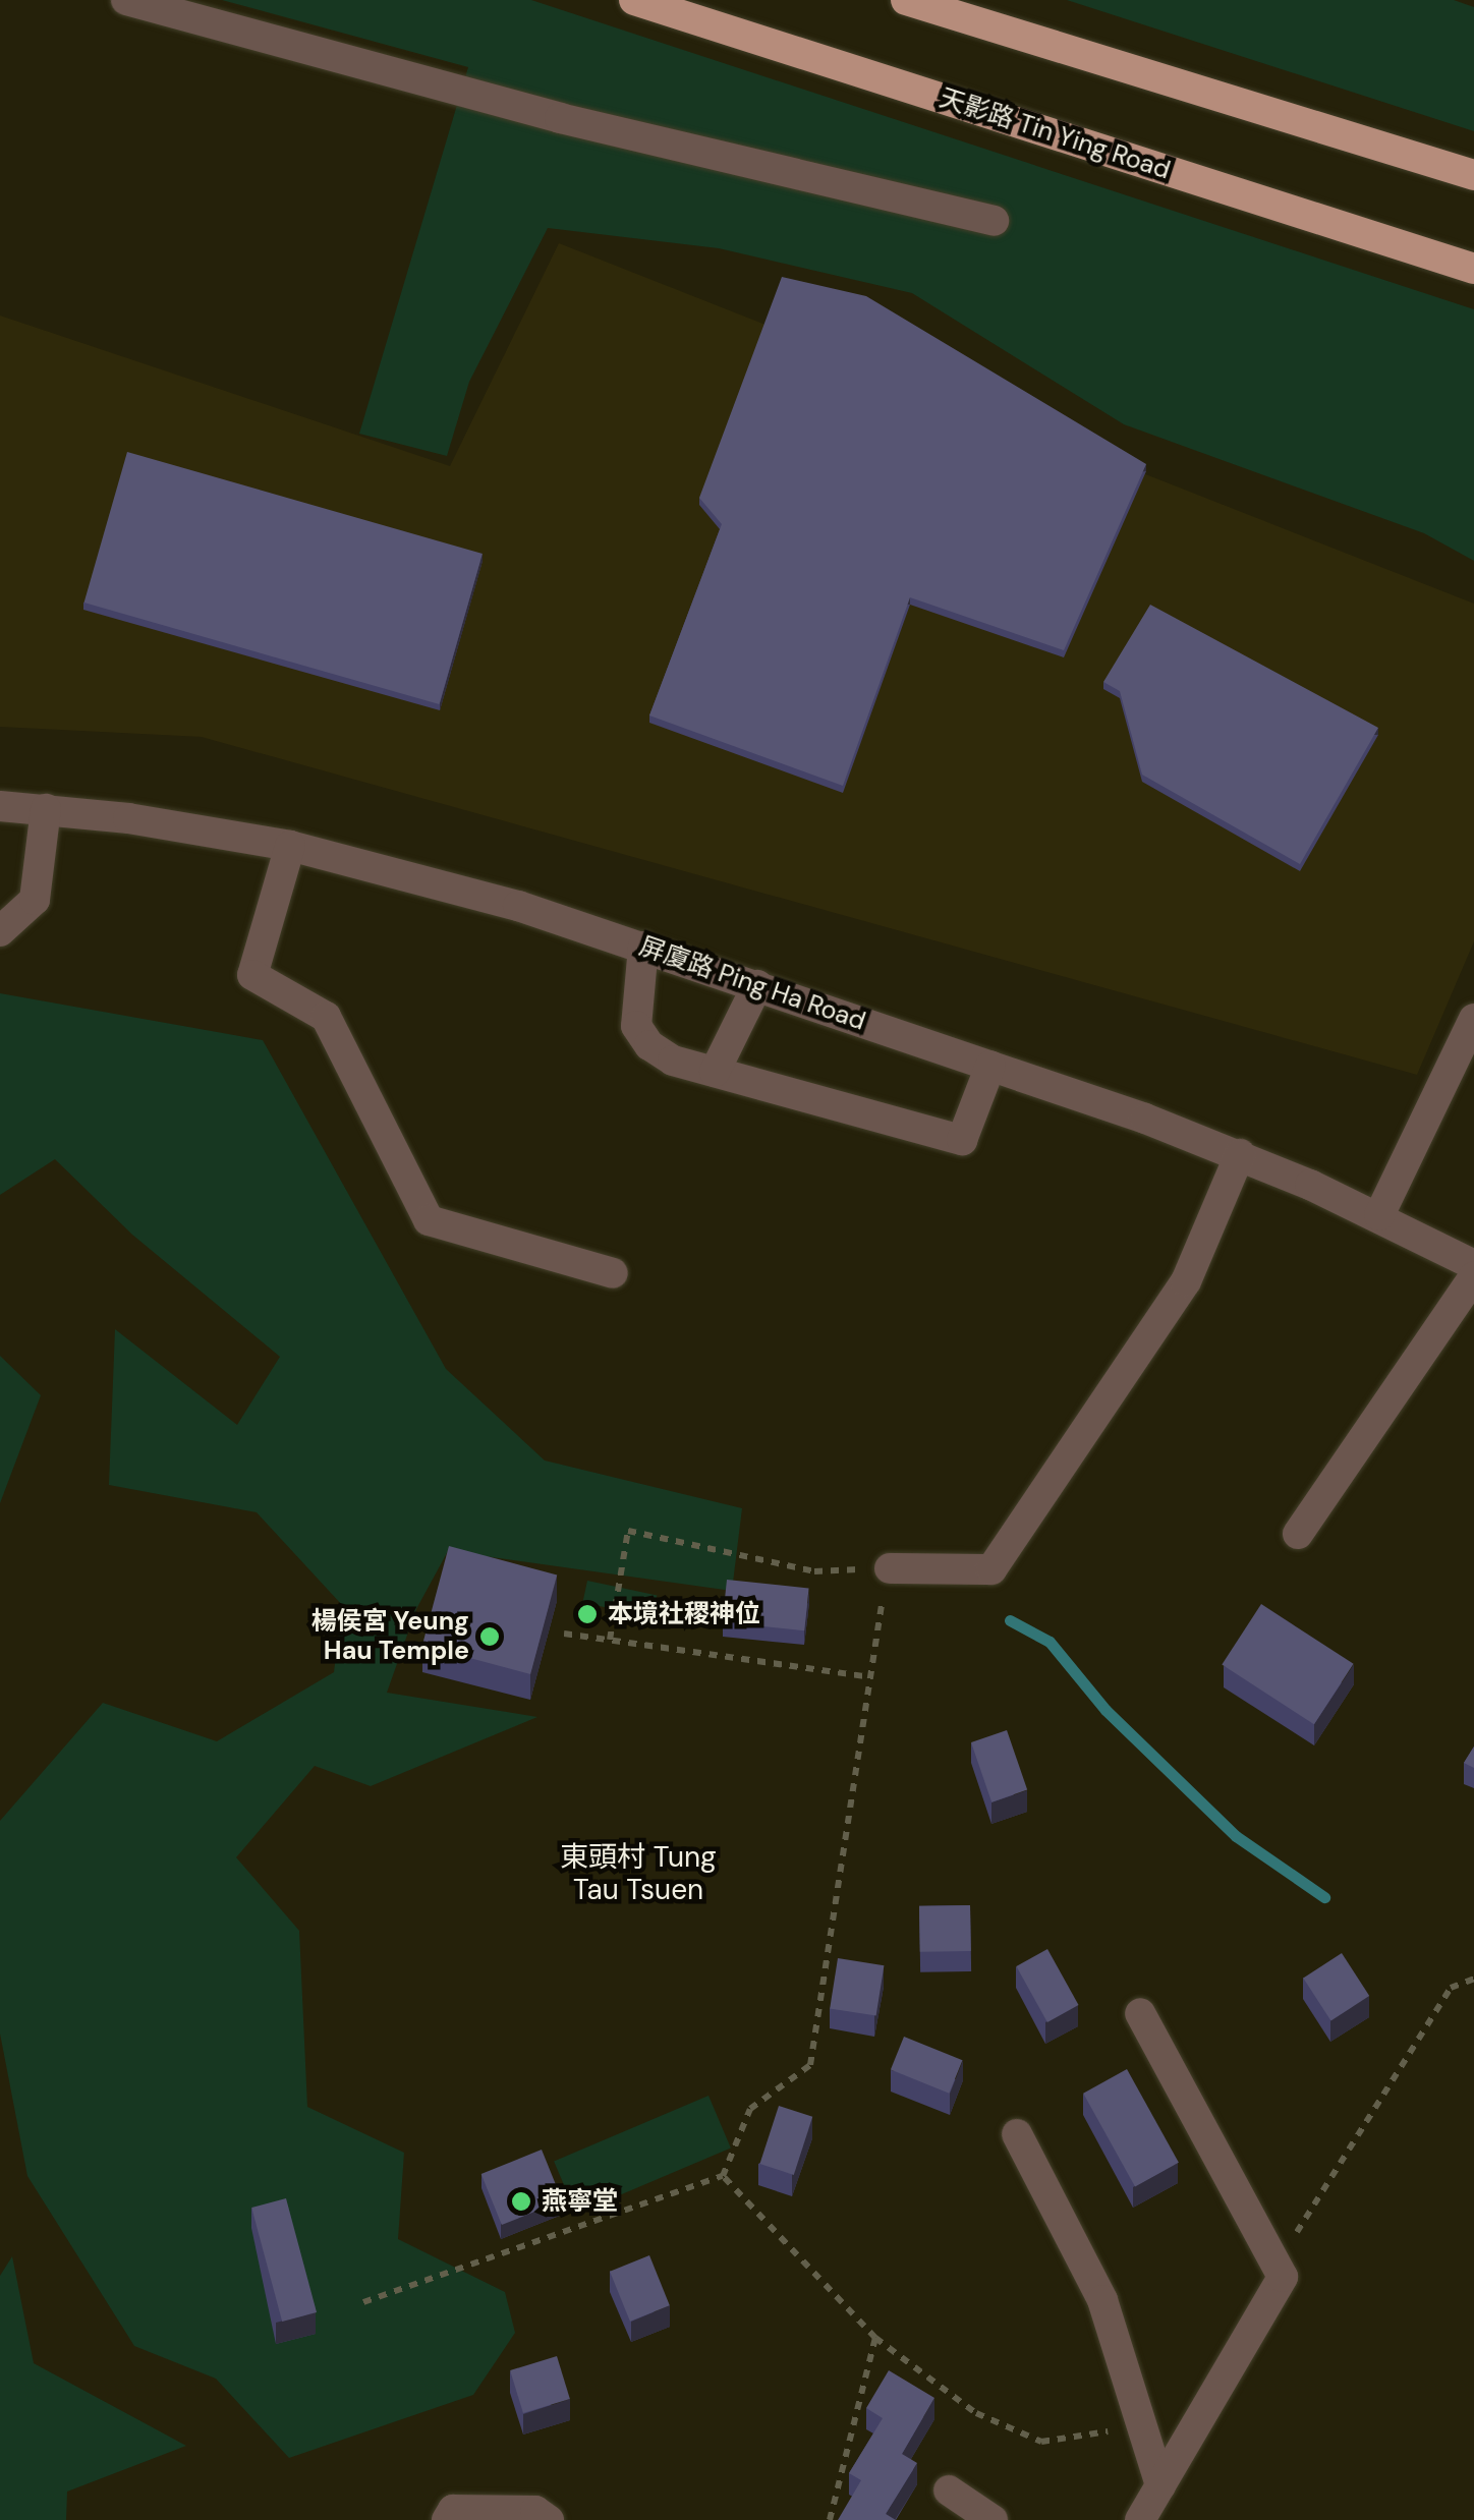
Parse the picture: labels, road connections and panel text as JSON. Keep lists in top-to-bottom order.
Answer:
{
  "streets": {
    "main road": ["天影路 Tin Ying Road"],
    "street": ["屏廈路 Ping Ha Road"]
  },
  "districts": ["東頭村 Tung Tau Tsuen"],
  "places": ["本境社稷神位", "楊侯宮 Yeung Hau Temple", "燕寧堂"]
}
